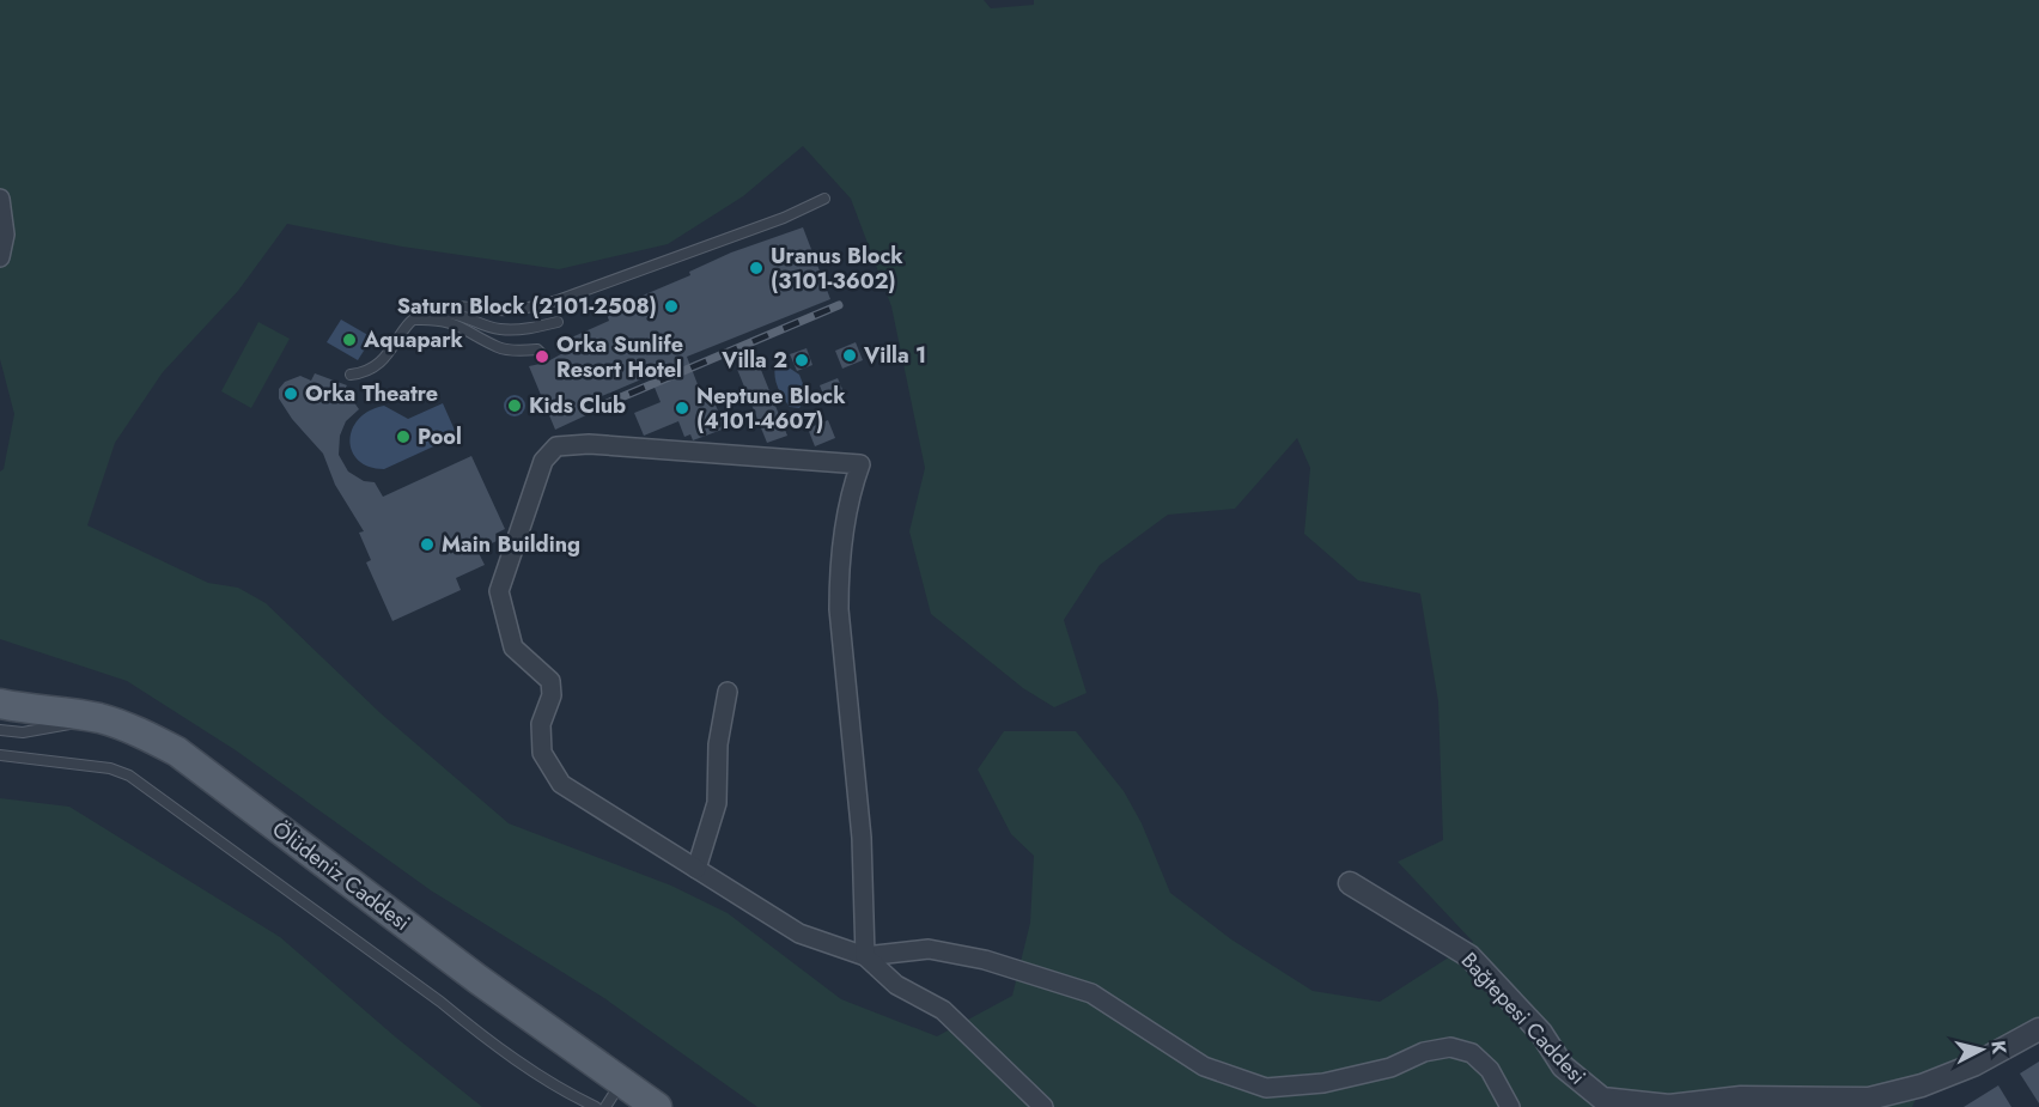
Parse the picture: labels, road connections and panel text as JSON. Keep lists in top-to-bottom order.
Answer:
{
  "streets": {
    "main road": ["Ölüdeniz Caddesi"],
    "street": ["Bağtepesi Caddesi"]
  },
  "places": [
    "Uranus Block (3101-3602)",
    "Saturn Block (2101-2508)",
    "Aquapark",
    "Villa 1",
    "Orka Sunlife Resort Hotel",
    "Villa 2",
    "Orka Theatre",
    "Kids Club",
    "Neptune Block (4101-4607)",
    "Pool",
    "Main Building"
  ],
  "north": "right"
}
